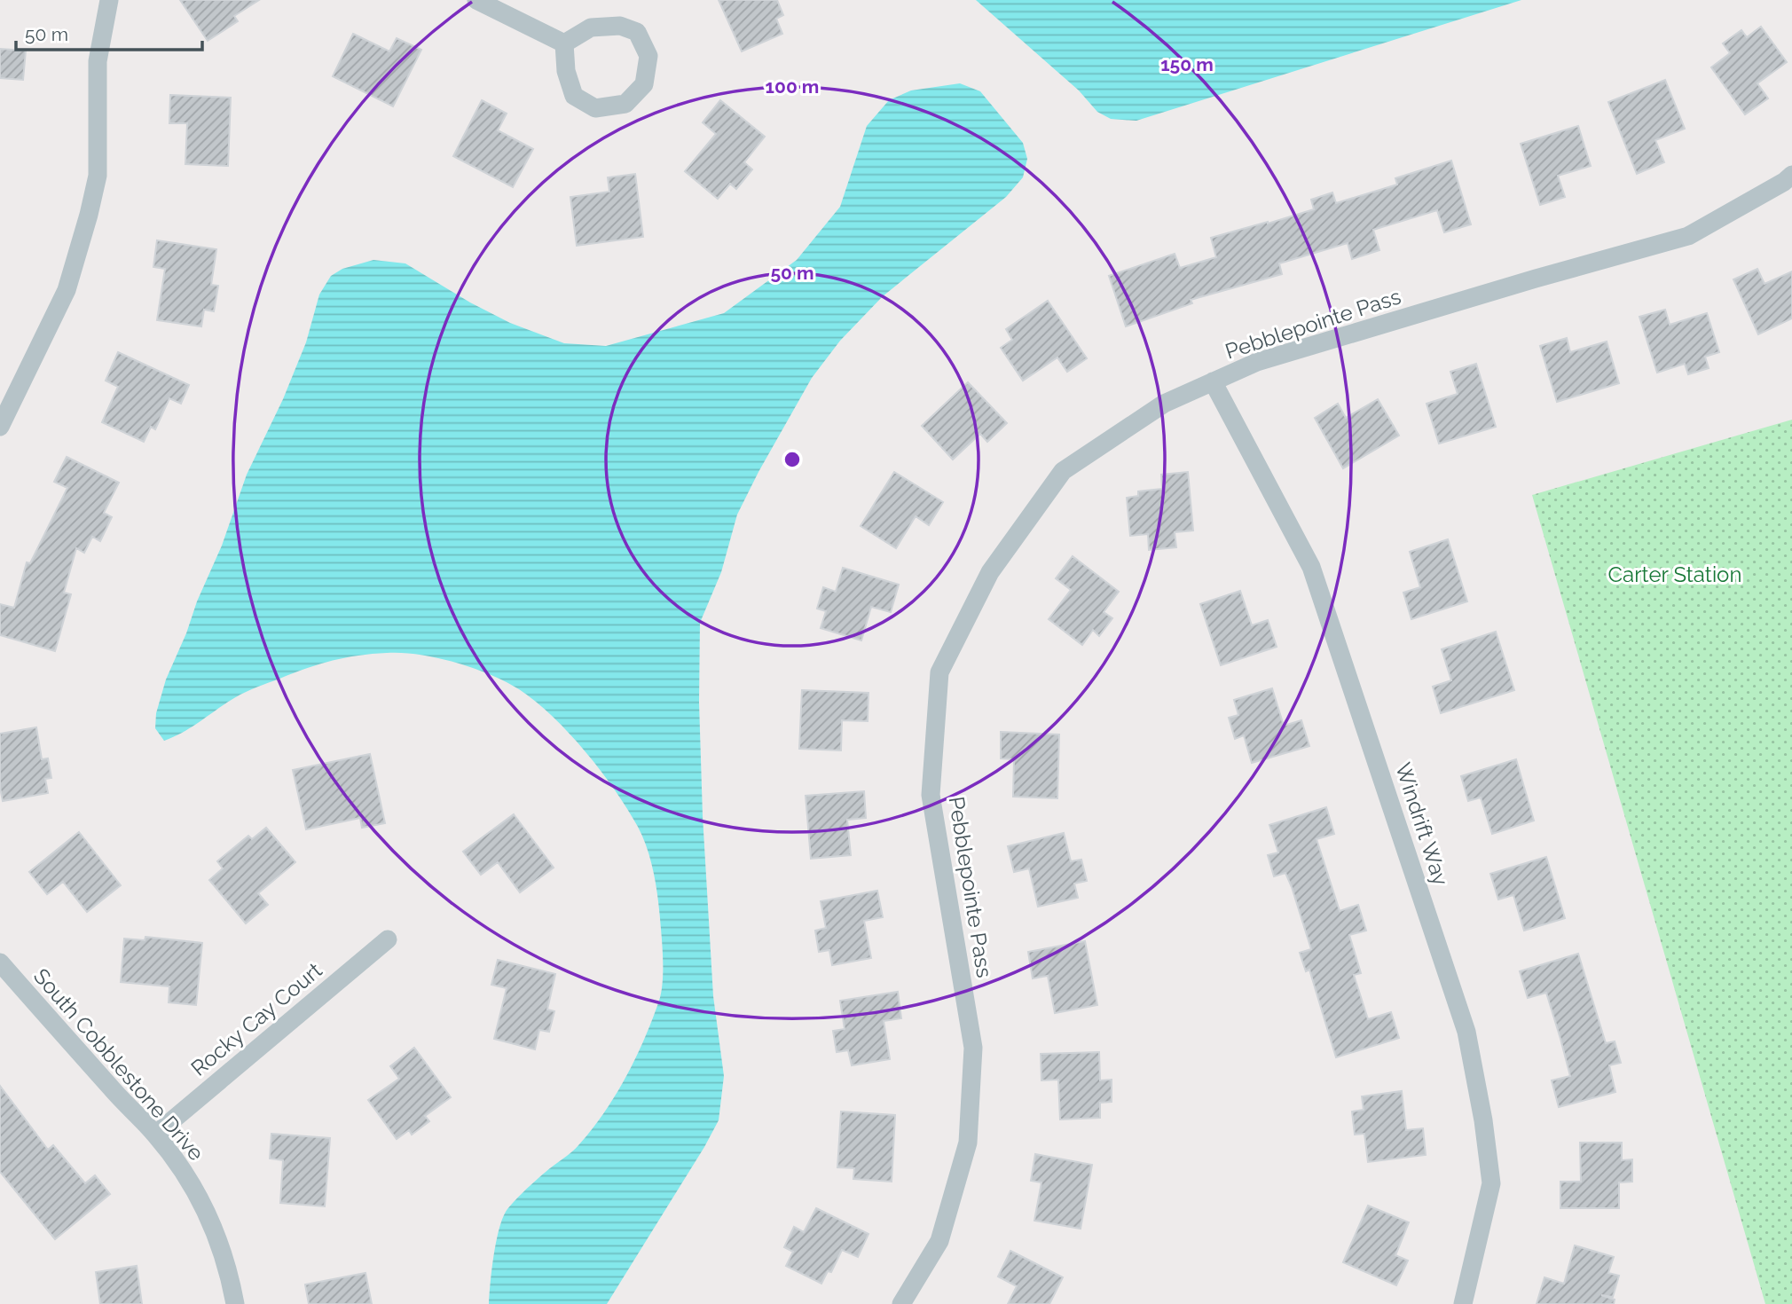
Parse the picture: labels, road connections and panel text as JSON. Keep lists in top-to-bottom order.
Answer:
{
  "streets": {
    "street": [
      "Pebblepointe Pass",
      "Windrift Way",
      "Rocky Cay Court",
      "South Cobblestone Drive"
    ]
  },
  "crossings": [
    ["Pebblepointe Pass", "Windrift Way"],
    ["Rocky Cay Court", "South Cobblestone Drive"]
  ],
  "parks": ["Carter Station"],
  "scale_bar": "50 m",
  "rings": ["150 m", "100 m", "50 m"]
}
